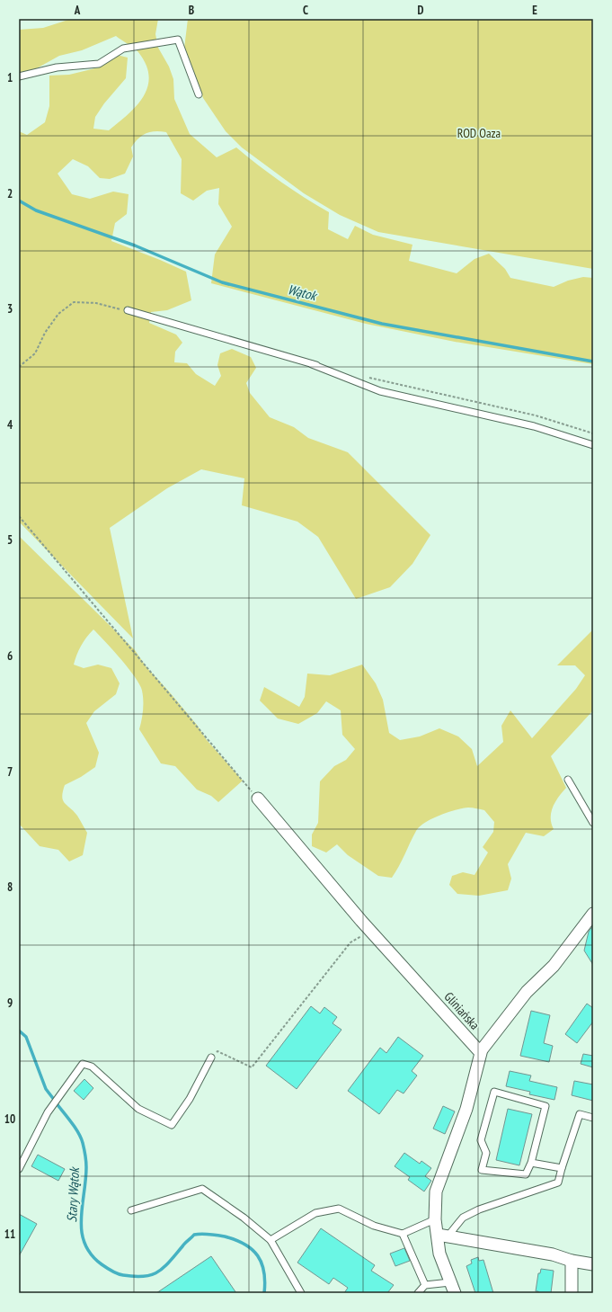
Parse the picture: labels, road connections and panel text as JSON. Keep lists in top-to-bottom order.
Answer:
{
  "streets": {
    "street": ["Gliniańska"]
  },
  "water": ["Wątok", "Stary Wątok"],
  "parks": ["ROD Oaza"],
  "grid": {
    "columns": [
      "A",
      "B",
      "C",
      "D",
      "E"
    ],
    "rows": [
      "1",
      "2",
      "3",
      "4",
      "5",
      "6",
      "7",
      "8",
      "9",
      "10",
      "11"
    ]
  }
}
